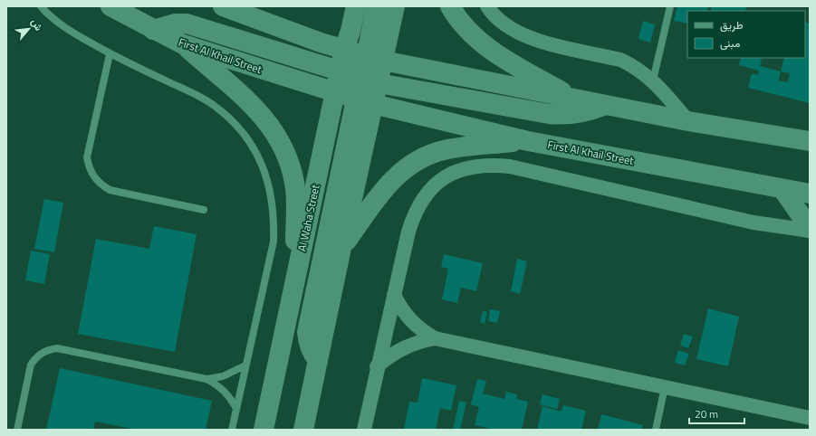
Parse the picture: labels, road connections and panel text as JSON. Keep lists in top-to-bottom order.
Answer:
{
  "streets": {
    "main road": ["First Al Khail Street", "Al Waha Street"]
  },
  "crossings": [
    ["First Al Khail Street", "Al Waha Street"]
  ],
  "legend": ["طريق", "مبنى"],
  "scale_bar": "20 m",
  "north": "top right"
}
